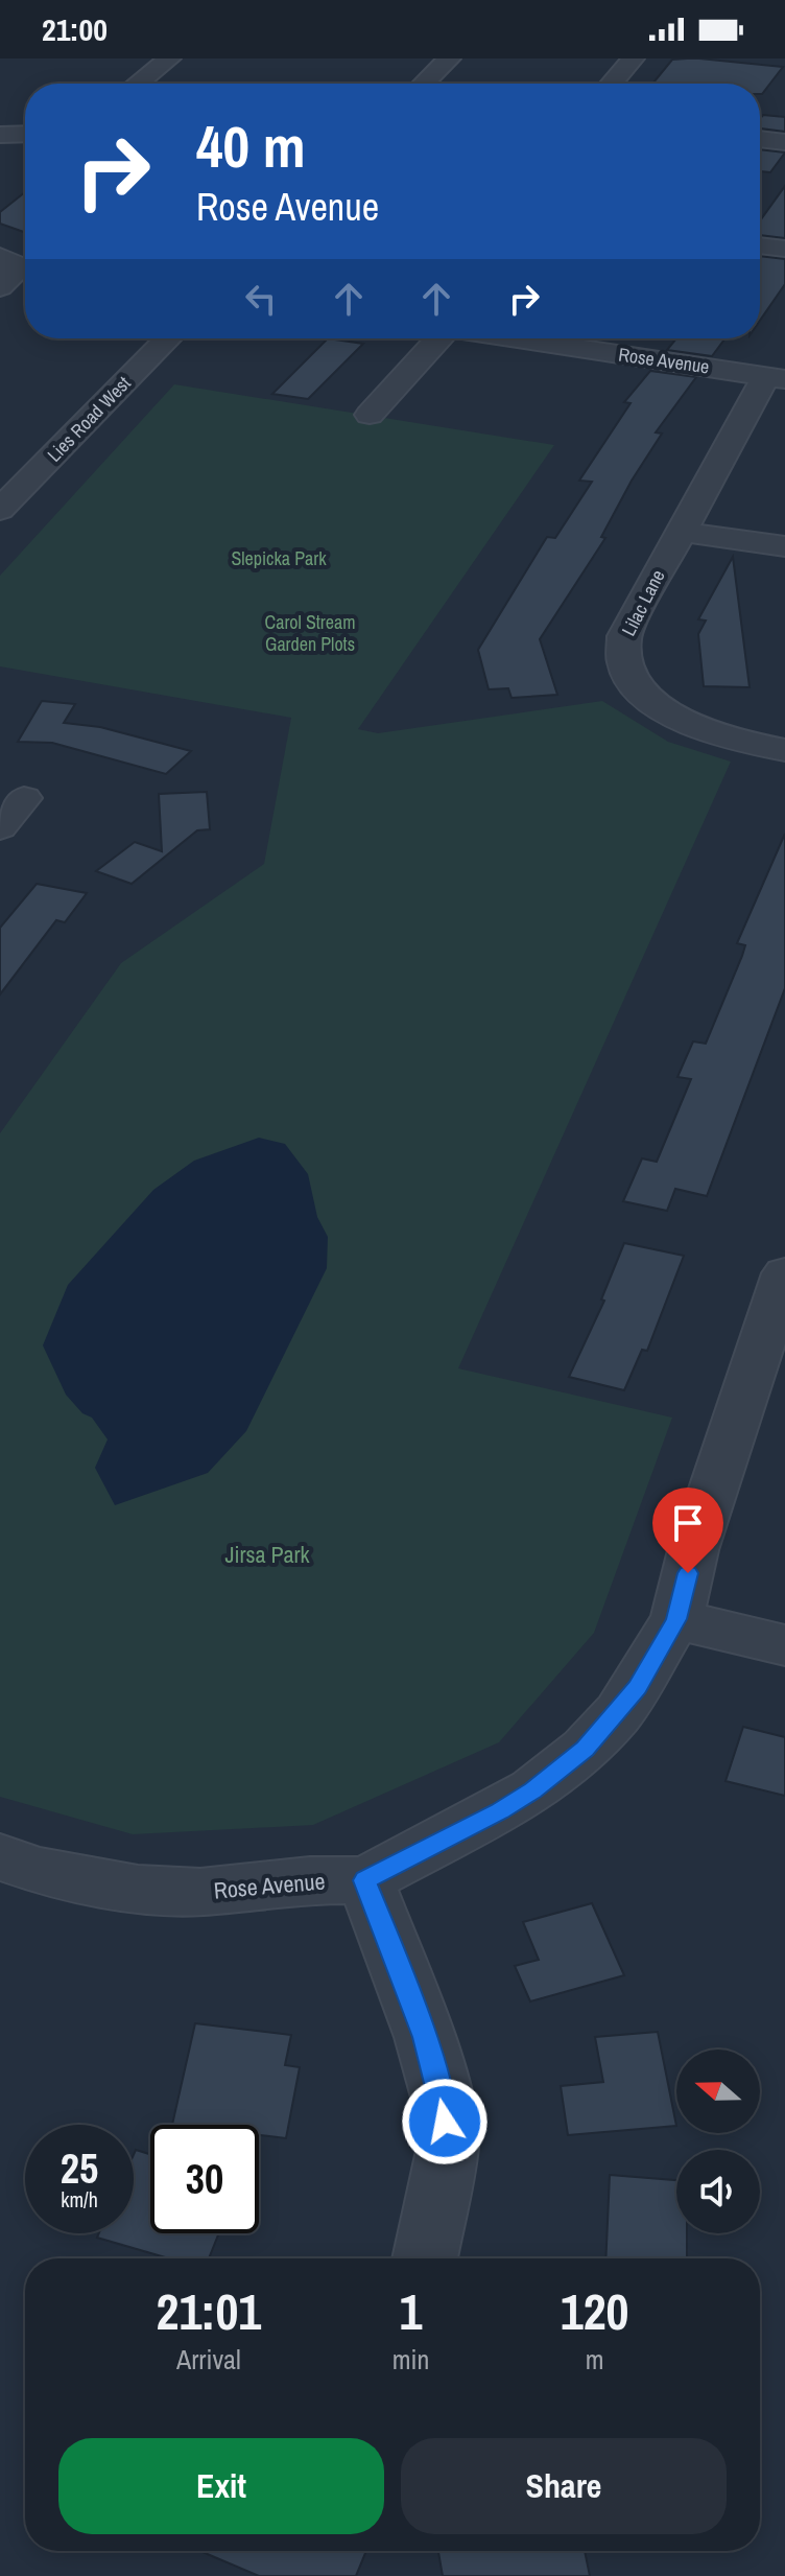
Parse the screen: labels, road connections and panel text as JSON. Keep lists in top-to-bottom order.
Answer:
{
  "streets": {
    "street": ["Rose Avenue", "Lies Road West", "Lilac Lane"]
  },
  "crossings": [
    ["Rose Avenue", "Lilac Lane"]
  ],
  "parks": ["Slepicka Park", "Carol Stream Garden Plots", "Jirsa Park"],
  "north": "left",
  "page": {
    "status": "21:00",
    "turn": ["40 m", "Rose Avenue"],
    "speed": "25 km/h",
    "limit": "30",
    "eta": [
      "21:01",
      "Arrival",
      "1",
      "min",
      "120",
      "m"
    ],
    "buttons": ["Exit", "Share"]
  }
}
